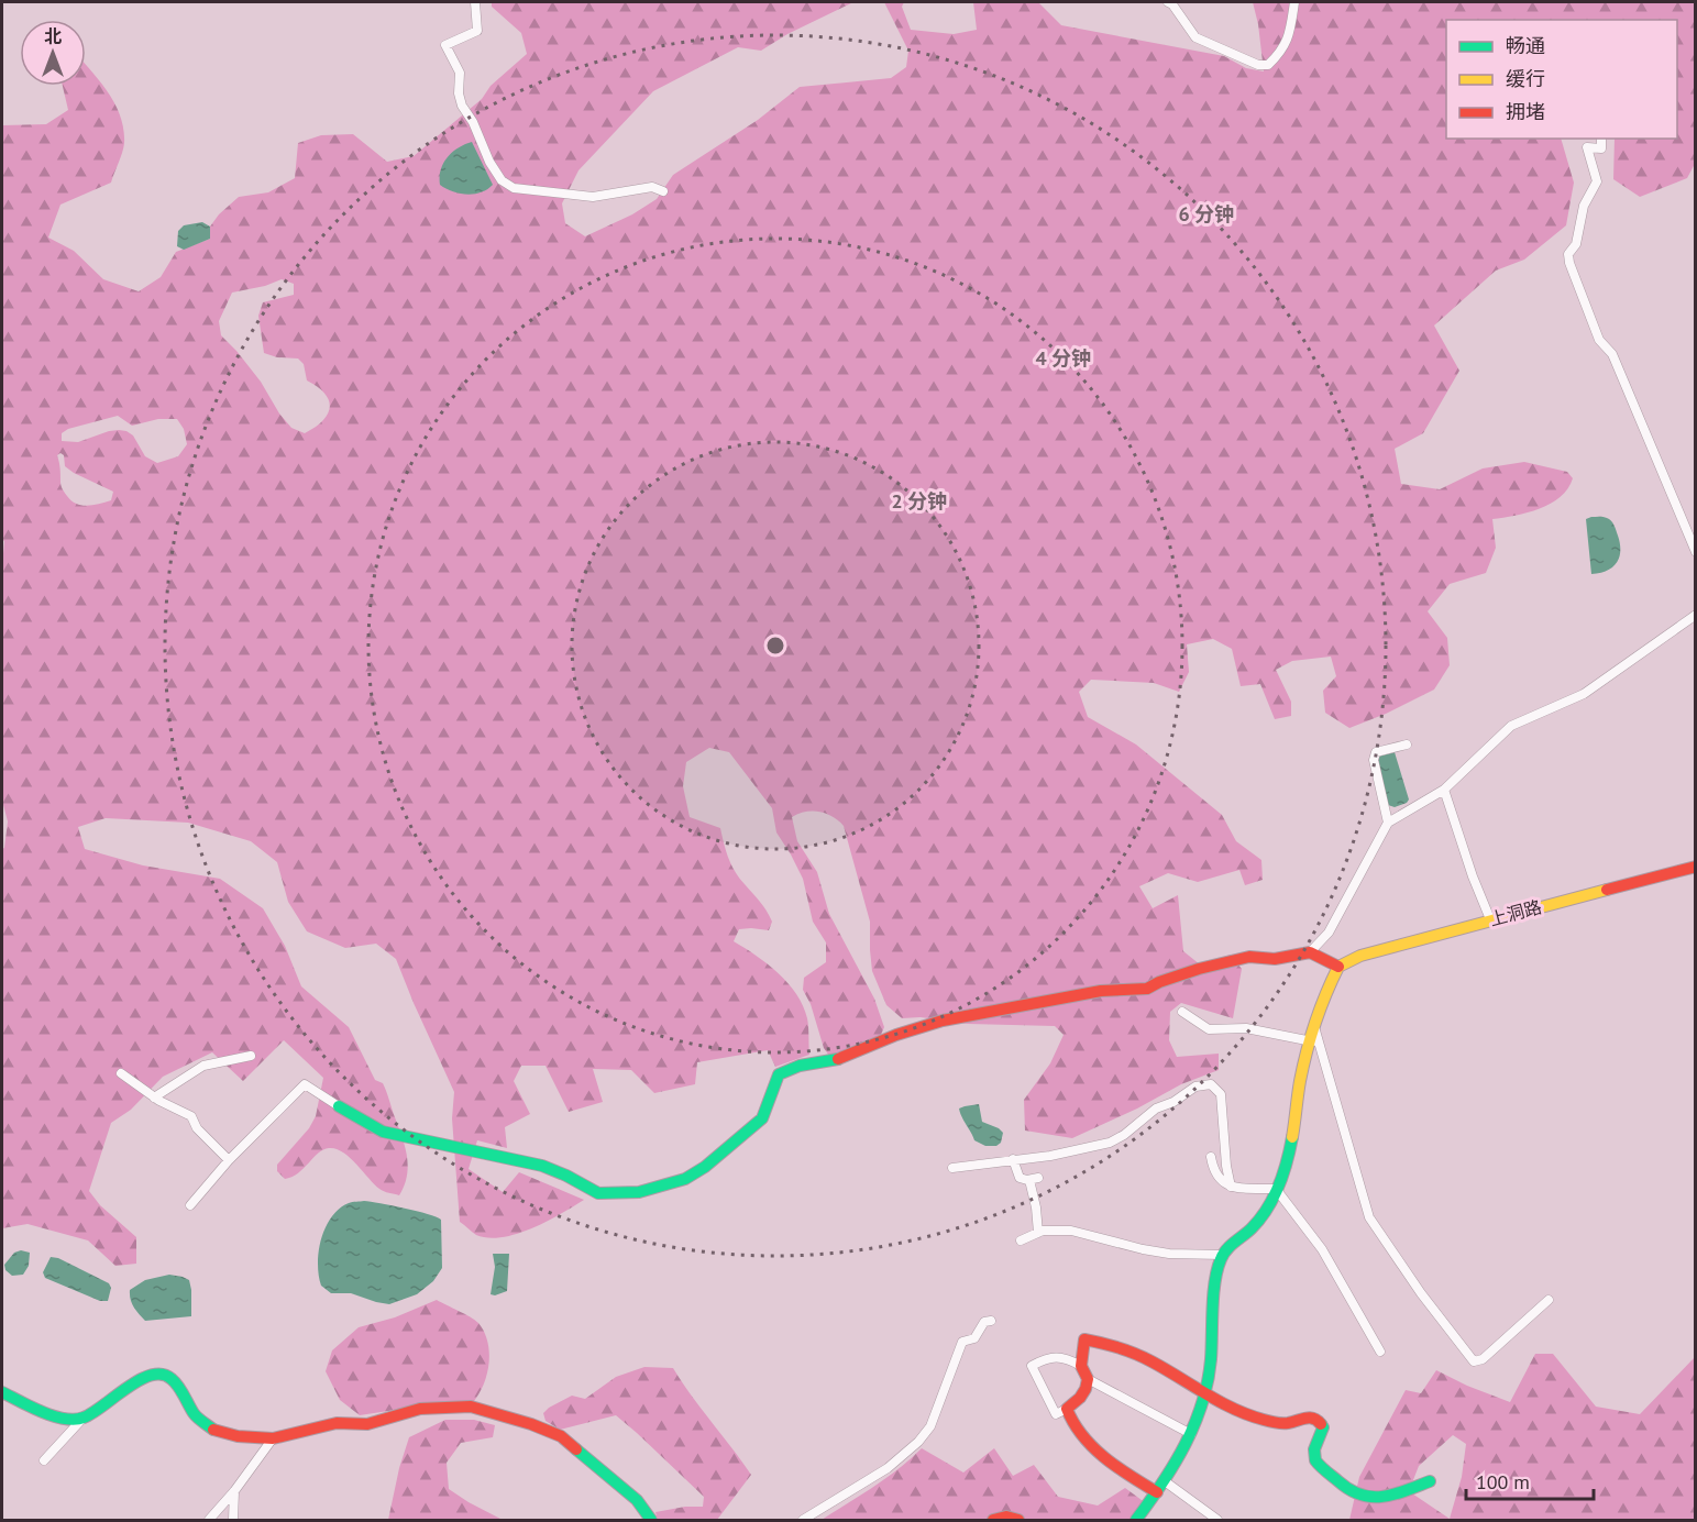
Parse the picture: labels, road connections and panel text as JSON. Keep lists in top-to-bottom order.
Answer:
{
  "streets": {
    "street": ["上洞路"]
  },
  "legend": ["畅通", "缓行", "拥堵"],
  "scale_bar": "100 m",
  "north": "top",
  "rings": ["6 分钟", "4 分钟", "2 分钟"]
}
